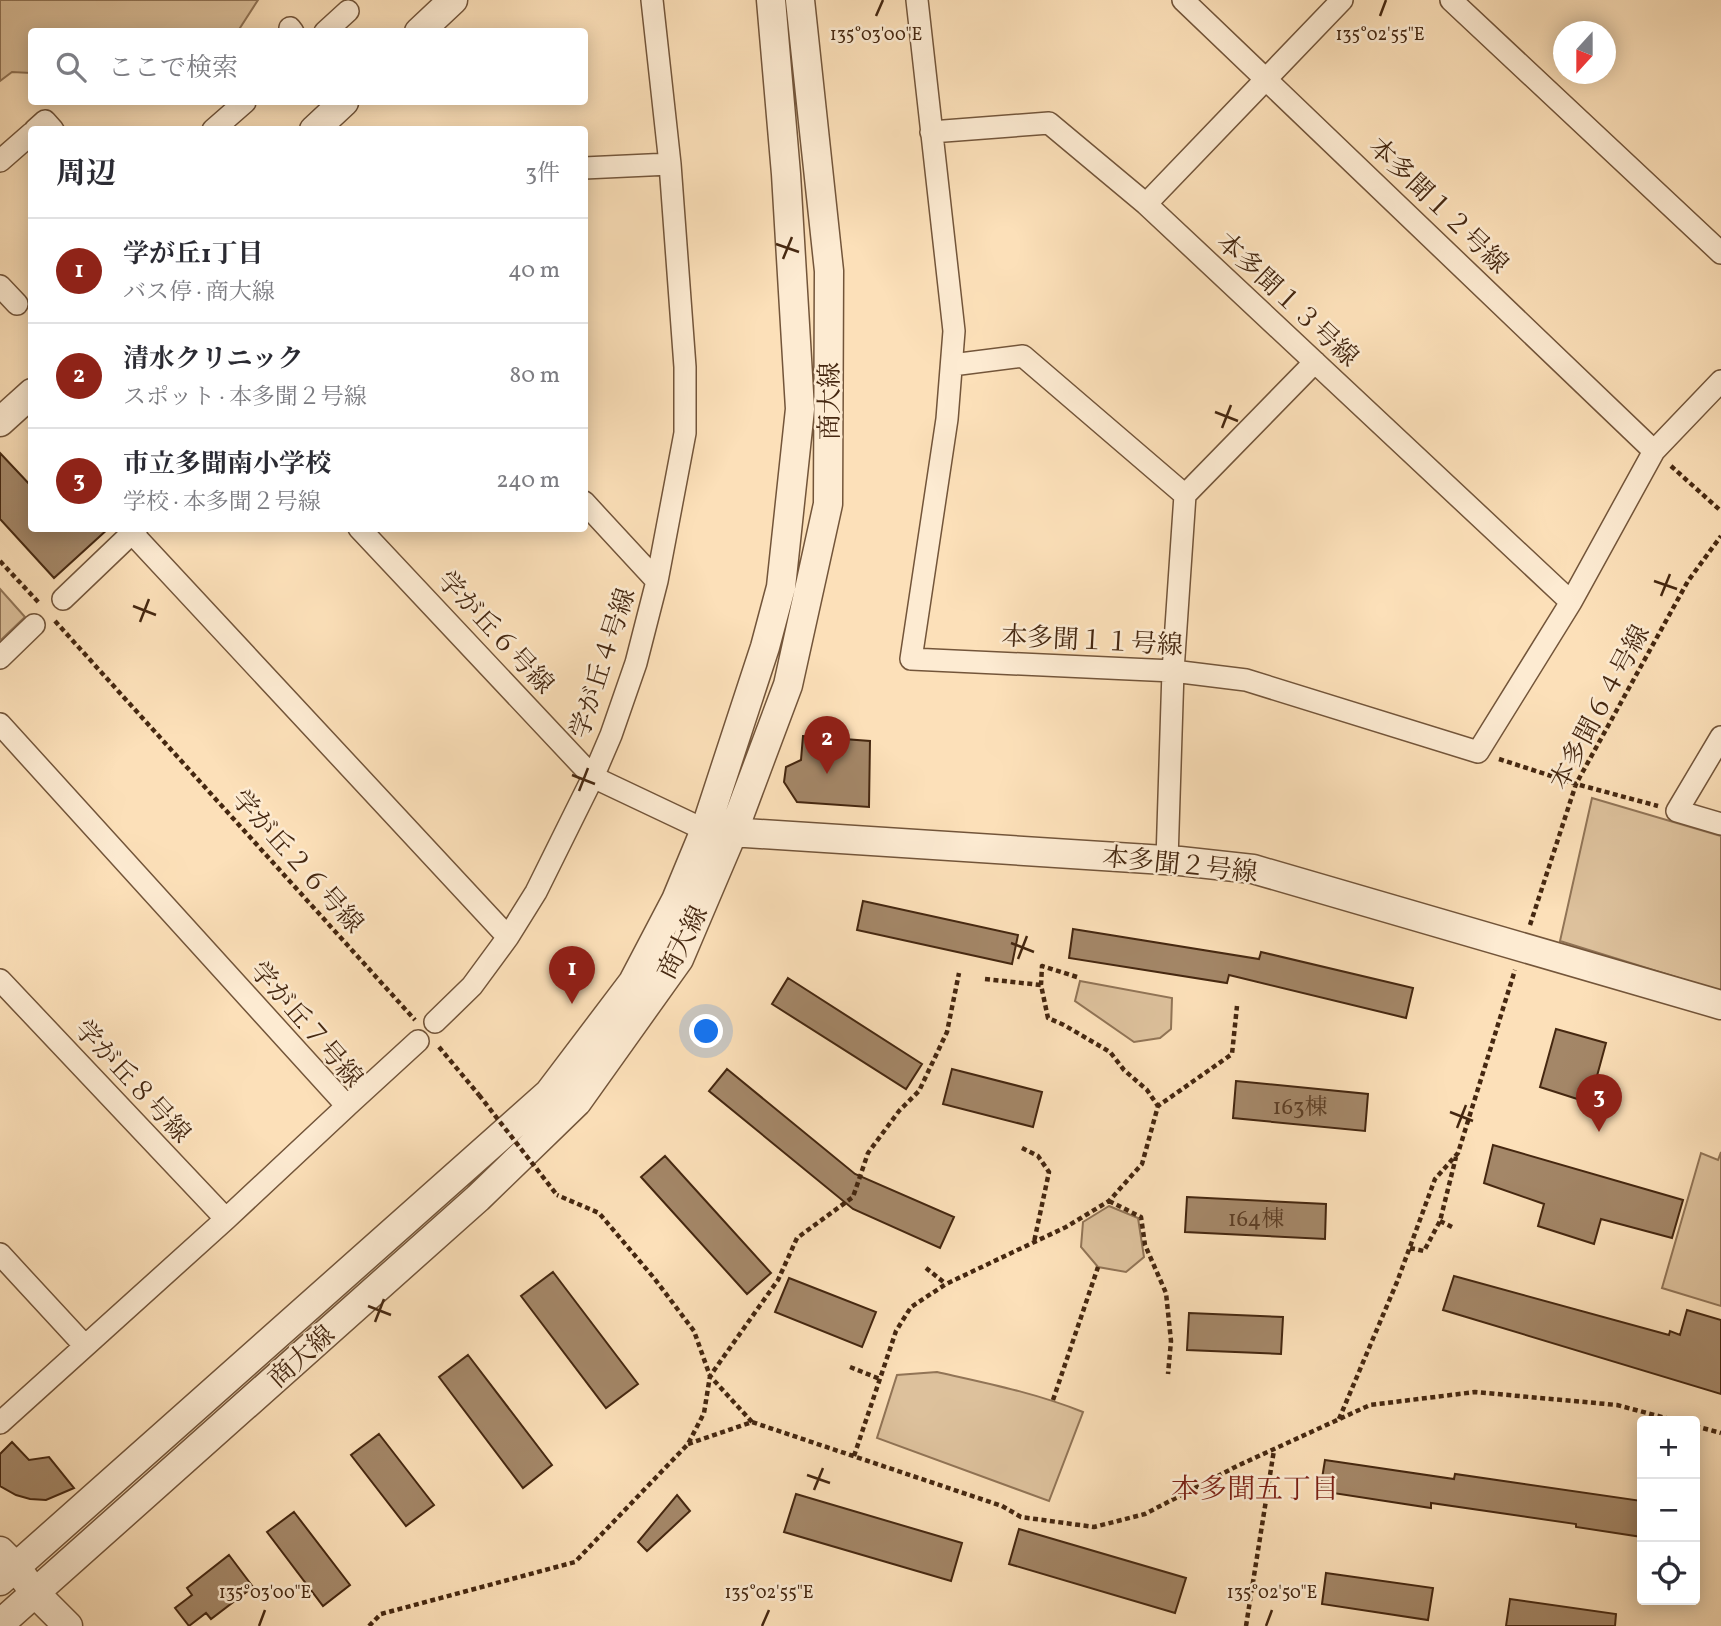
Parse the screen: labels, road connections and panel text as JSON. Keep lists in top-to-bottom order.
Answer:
{
  "streets": {
    "street": [
      "本多聞１２号線",
      "本多聞１３号線",
      "商大線",
      "学が丘６号線",
      "本多聞１１号線",
      "学が丘４号線",
      "本多聞２号線",
      "学が丘７号線",
      "学が丘８号線"
    ],
    "path": ["本多聞６４号線", "学が丘２６号線"]
  },
  "crossings": [
    ["本多聞１３号線", "本多聞１１号線"],
    ["商大線", "学が丘６号線"],
    ["商大線", "本多聞２号線"],
    ["学が丘６号線", "学が丘４号線"],
    ["学が丘６号線", "本多聞２号線"],
    ["学が丘４号線", "学が丘２６号線"],
    ["学が丘４号線", "学が丘７号線"],
    ["本多聞６４号線", "本多聞２号線"],
    ["学が丘７号線", "学が丘８号線"]
  ],
  "districts": ["本多聞五丁目"],
  "house_numbers": ["163棟", "164棟"],
  "north": "bottom",
  "page": {
    "search": "ここで検索",
    "heading": ["周辺", "3件"],
    "list": [
      {
        "mark": "1",
        "name": "学が丘1丁目",
        "note": "バス停 · 商大線",
        "value": "40 m"
      },
      {
        "mark": "2",
        "name": "清水クリニック",
        "note": "スポット · 本多聞２号線",
        "value": "80 m"
      },
      {
        "mark": "3",
        "name": "市立多聞南小学校",
        "note": "学校 · 本多聞２号線",
        "value": "240 m"
      }
    ],
    "pins": ["2", "1", "3"],
    "map_buttons": ["+", "−"]
  },
  "coordinates": ["135°03'00\"E", "135°02'55\"E", "135°02'50\"E"]
}
